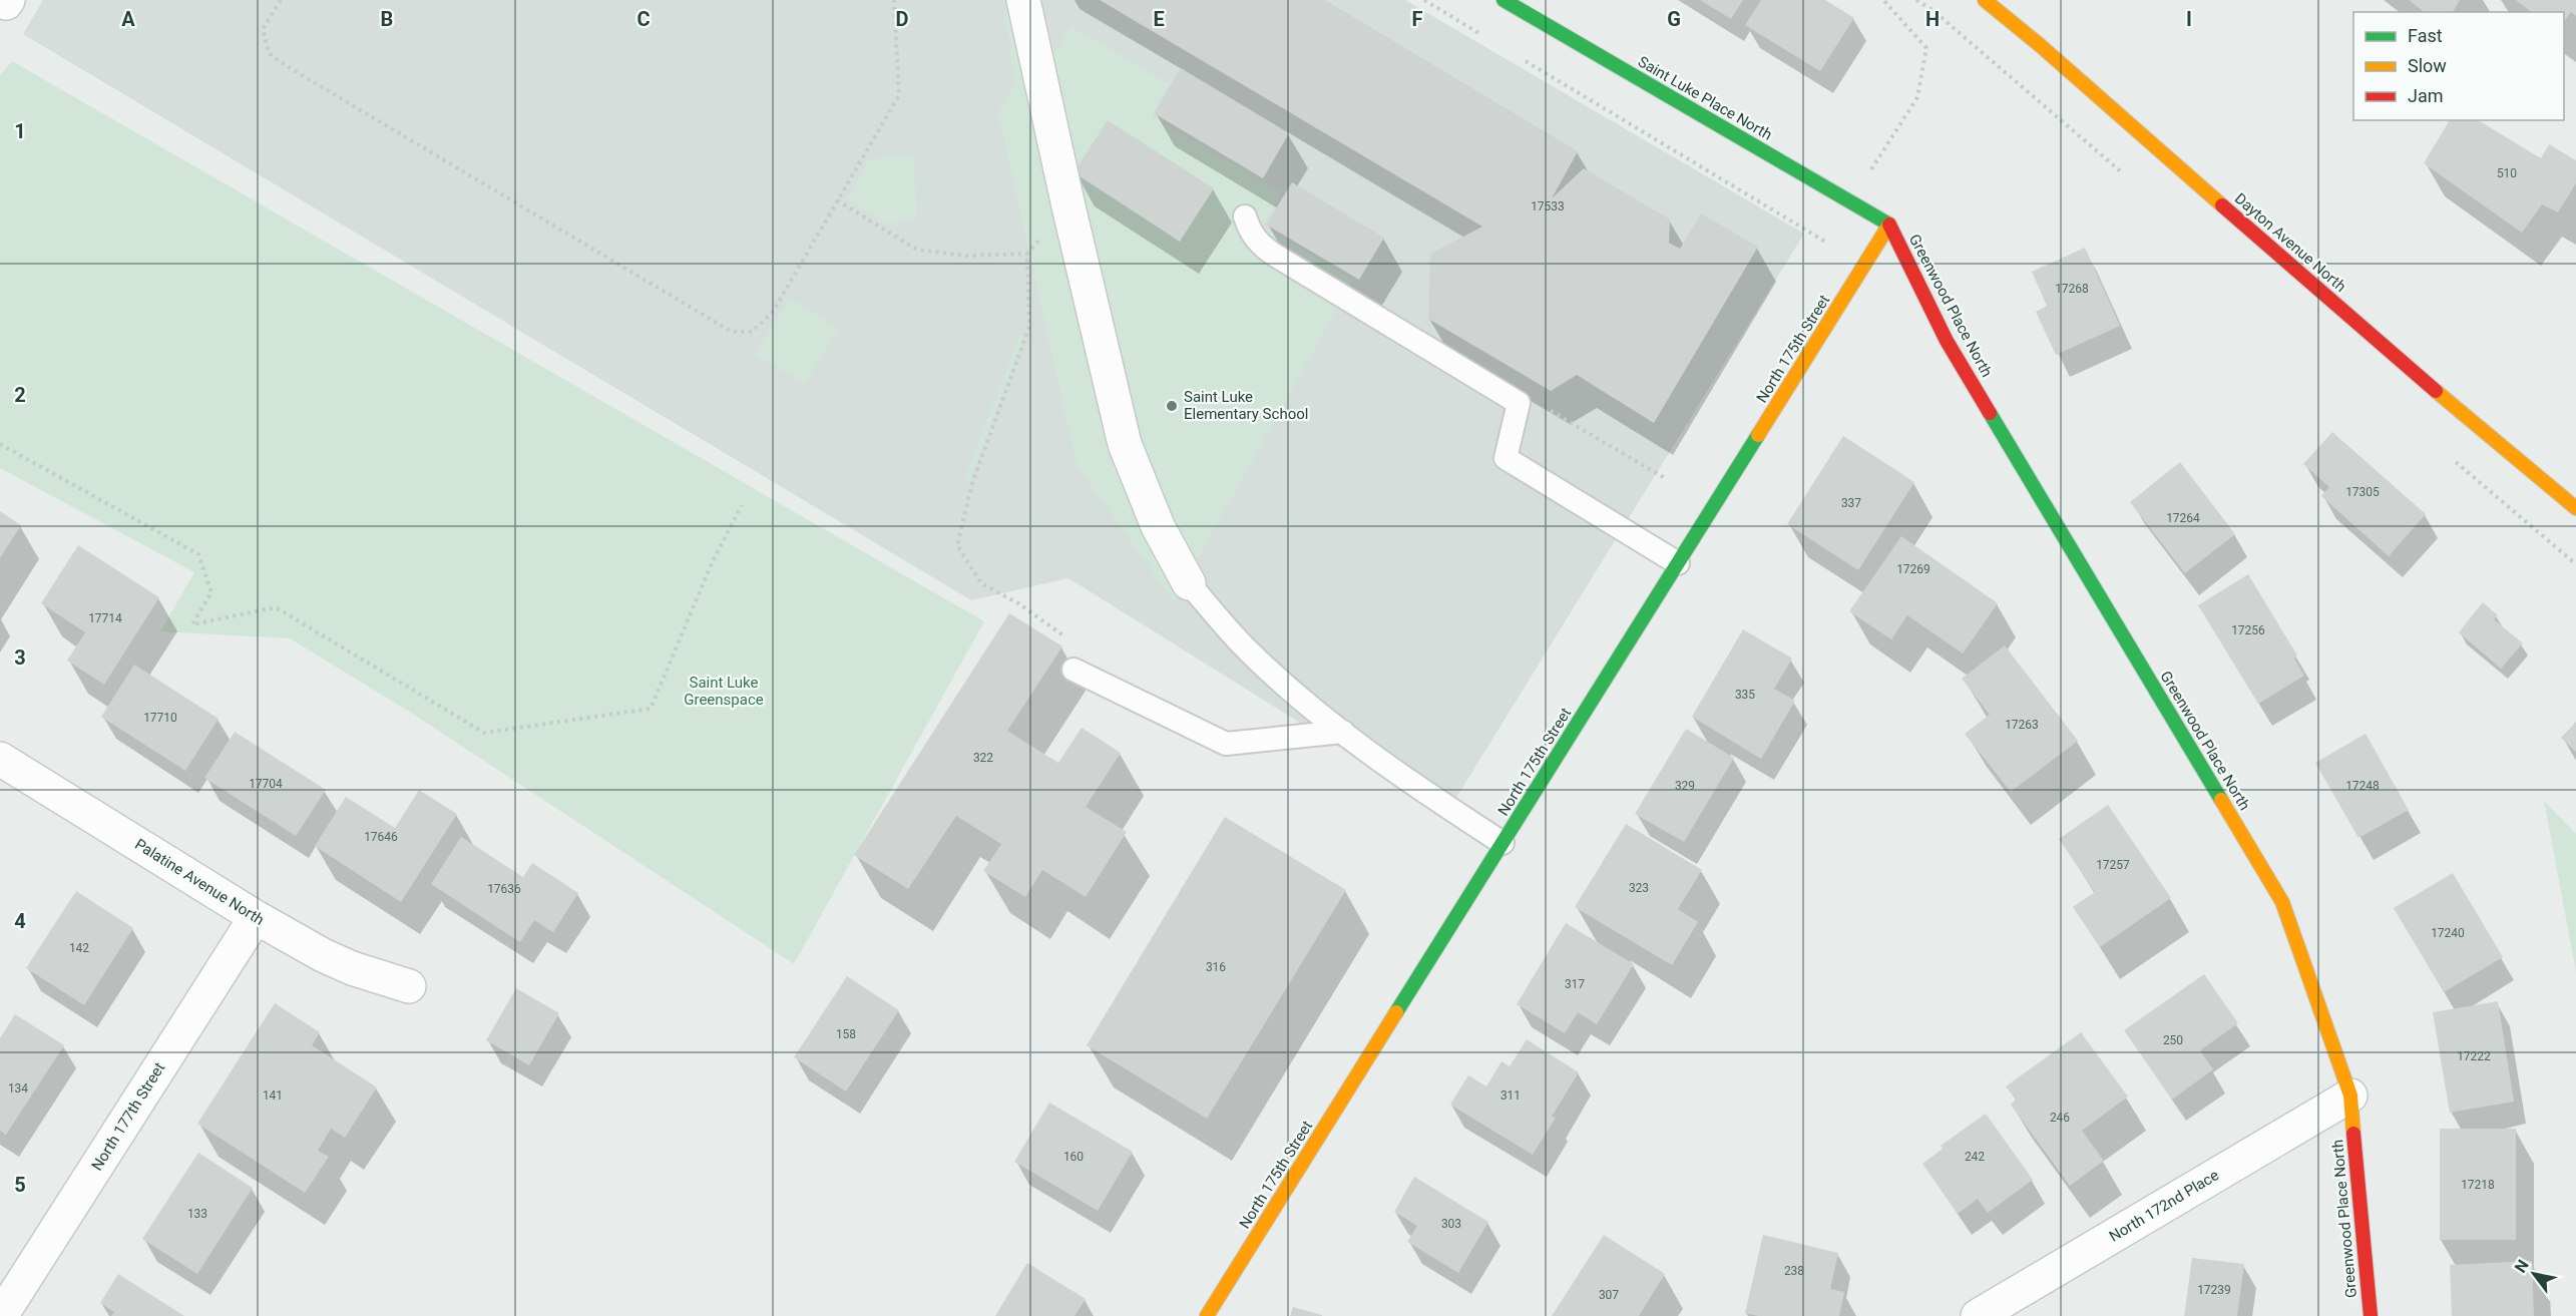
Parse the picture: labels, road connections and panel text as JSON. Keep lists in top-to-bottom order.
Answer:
{
  "streets": {
    "street": [
      "Saint Luke Place North",
      "Dayton Avenue North",
      "Greenwood Place North",
      "North 175th Street",
      "Palatine Avenue North",
      "North 177th Street",
      "North 172nd Place"
    ]
  },
  "crossings": [
    ["Saint Luke Place North", "Greenwood Place North"],
    ["Saint Luke Place North", "North 175th Street"],
    ["Greenwood Place North", "North 175th Street"],
    ["Greenwood Place North", "North 172nd Place"],
    ["Palatine Avenue North", "North 177th Street"]
  ],
  "parks": ["Saint Luke Greenspace"],
  "places": ["Saint Luke Elementary School"],
  "house_numbers": [
    "510",
    "17533",
    "17268",
    "17305",
    "337",
    "17264",
    "17269",
    "17714",
    "17256",
    "335",
    "17710",
    "17263",
    "322",
    "17704",
    "329",
    "17248",
    "17646",
    "17257",
    "323",
    "17636",
    "17240",
    "142",
    "316",
    "317",
    "158",
    "250",
    "17222",
    "134",
    "141",
    "311",
    "246",
    "160",
    "242",
    "17218",
    "133",
    "303",
    "238",
    "17239",
    "307"
  ],
  "legend": ["Fast", "Slow", "Jam"],
  "north": "top left",
  "grid": {
    "columns": [
      "A",
      "B",
      "C",
      "D",
      "E",
      "F",
      "G",
      "H",
      "I"
    ],
    "rows": [
      "1",
      "2",
      "3",
      "4",
      "5"
    ]
  }
}
